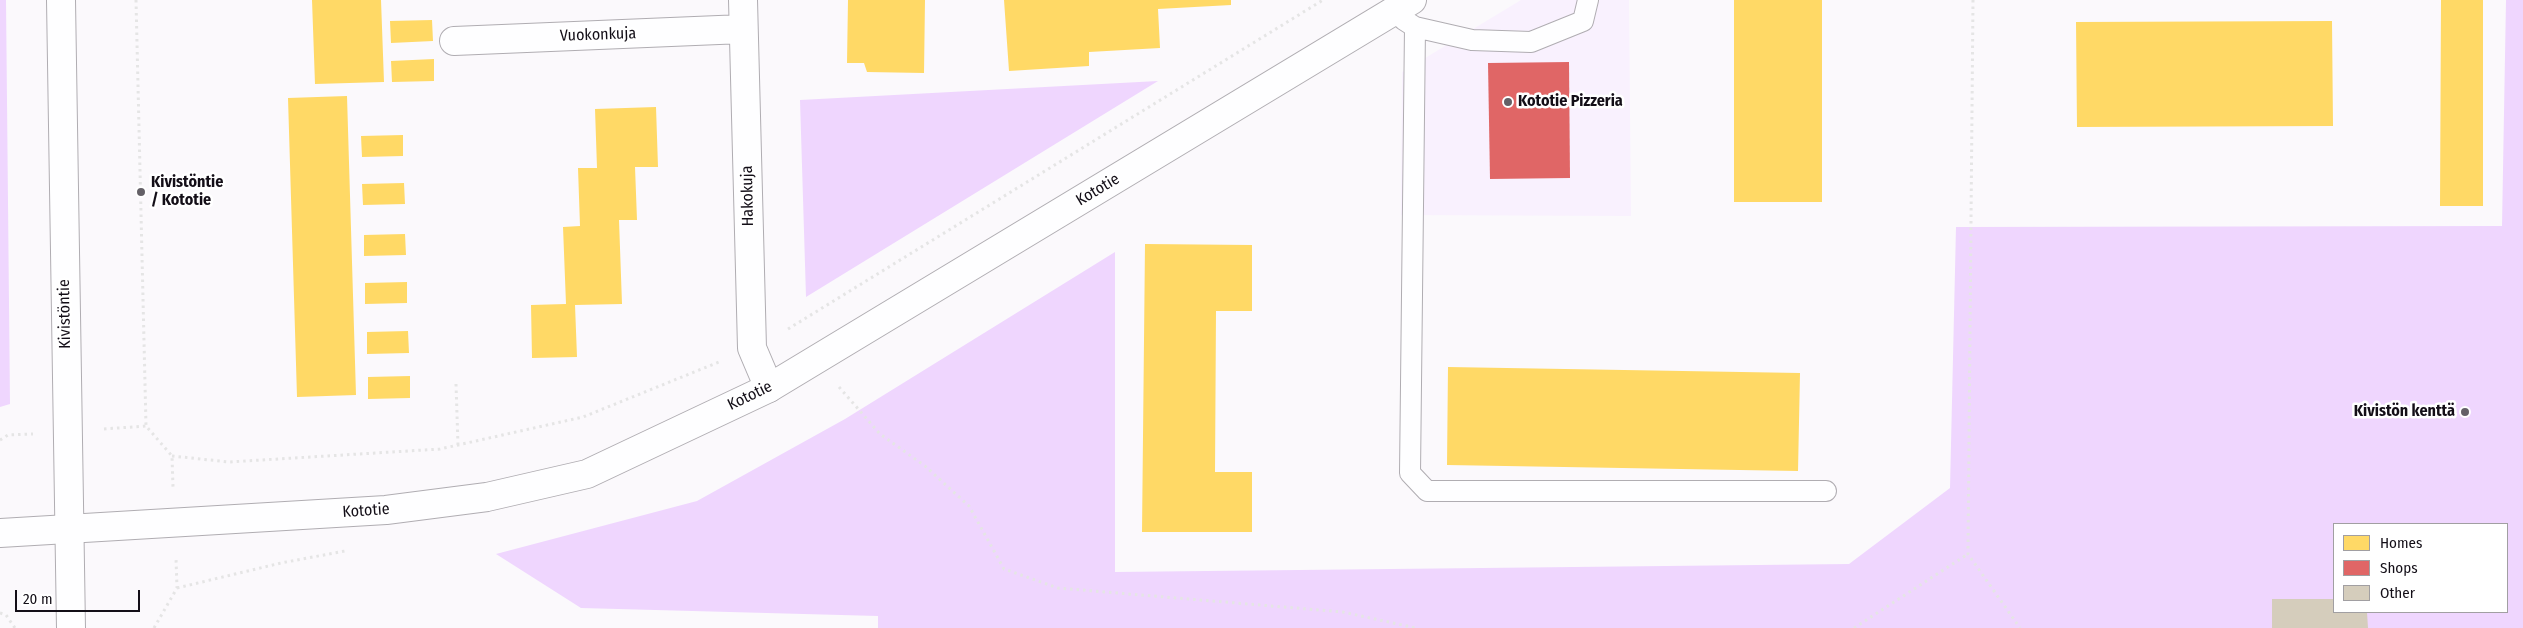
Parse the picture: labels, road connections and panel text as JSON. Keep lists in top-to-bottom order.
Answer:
{
  "streets": {
    "street": [
      "Vuokonkuja",
      "Kototie",
      "Hakokuja",
      "Kivistöntie"
    ]
  },
  "crossings": [
    ["Vuokonkuja", "Hakokuja"],
    ["Kototie", "Hakokuja"],
    ["Kototie", "Kivistöntie"]
  ],
  "places": ["Kototie Pizzeria", "Kivistöntie / Kototie", "Kivistön kenttä"],
  "legend": ["Homes", "Shops", "Other"],
  "scale_bar": "20 m"
}
